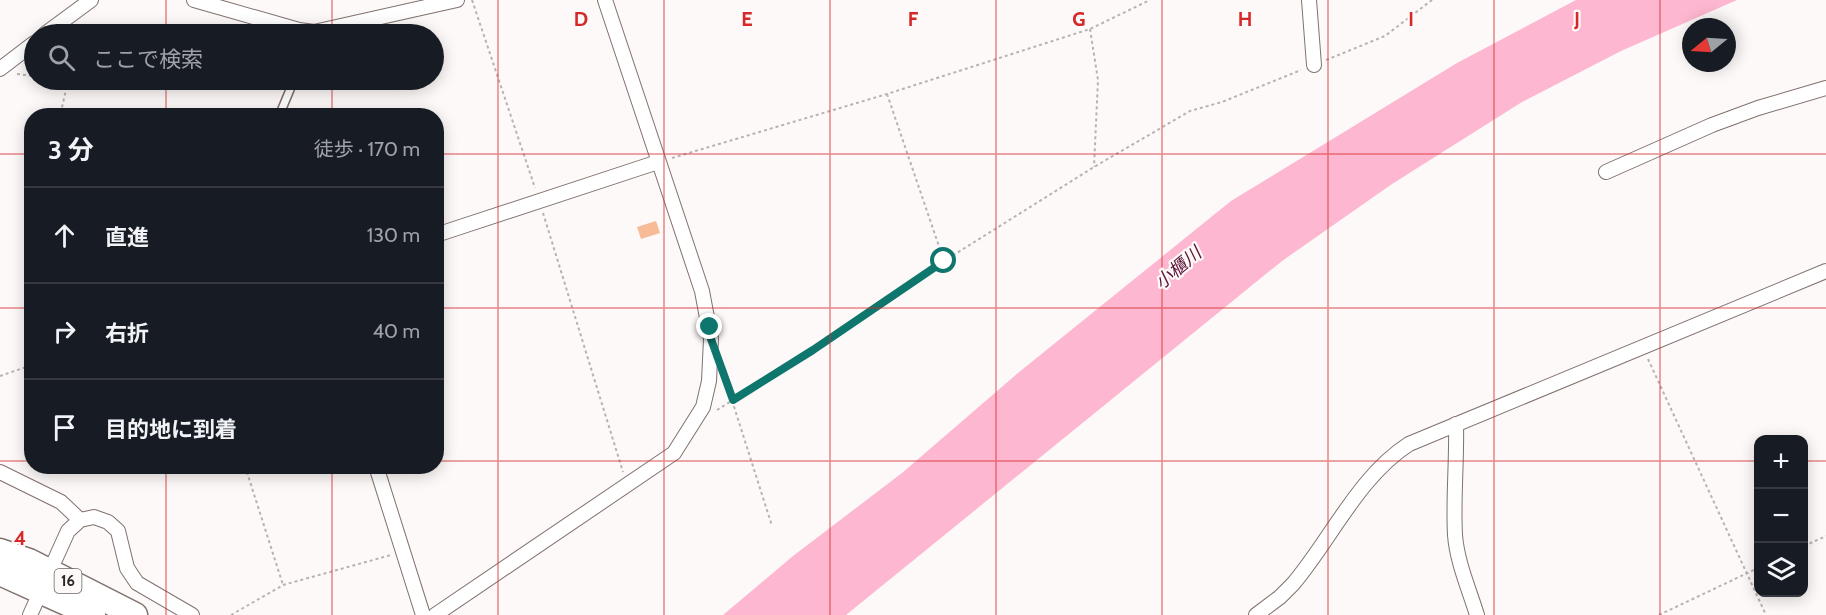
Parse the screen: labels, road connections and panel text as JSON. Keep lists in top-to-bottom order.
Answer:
{
  "streets": {
    "highway": ["16"]
  },
  "water": ["小櫃川"],
  "north": "left",
  "page": {
    "search": "ここで検索",
    "heading": ["3 分", "徒歩 · 170 m"],
    "list": [
      ["直進", "130 m"],
      ["右折", "40 m"],
      "目的地に到着"
    ],
    "map_buttons": ["+", "−"]
  },
  "grid": {
    "columns": [
      "D",
      "E",
      "F",
      "G",
      "H",
      "I",
      "J"
    ],
    "rows": ["4"]
  }
}
